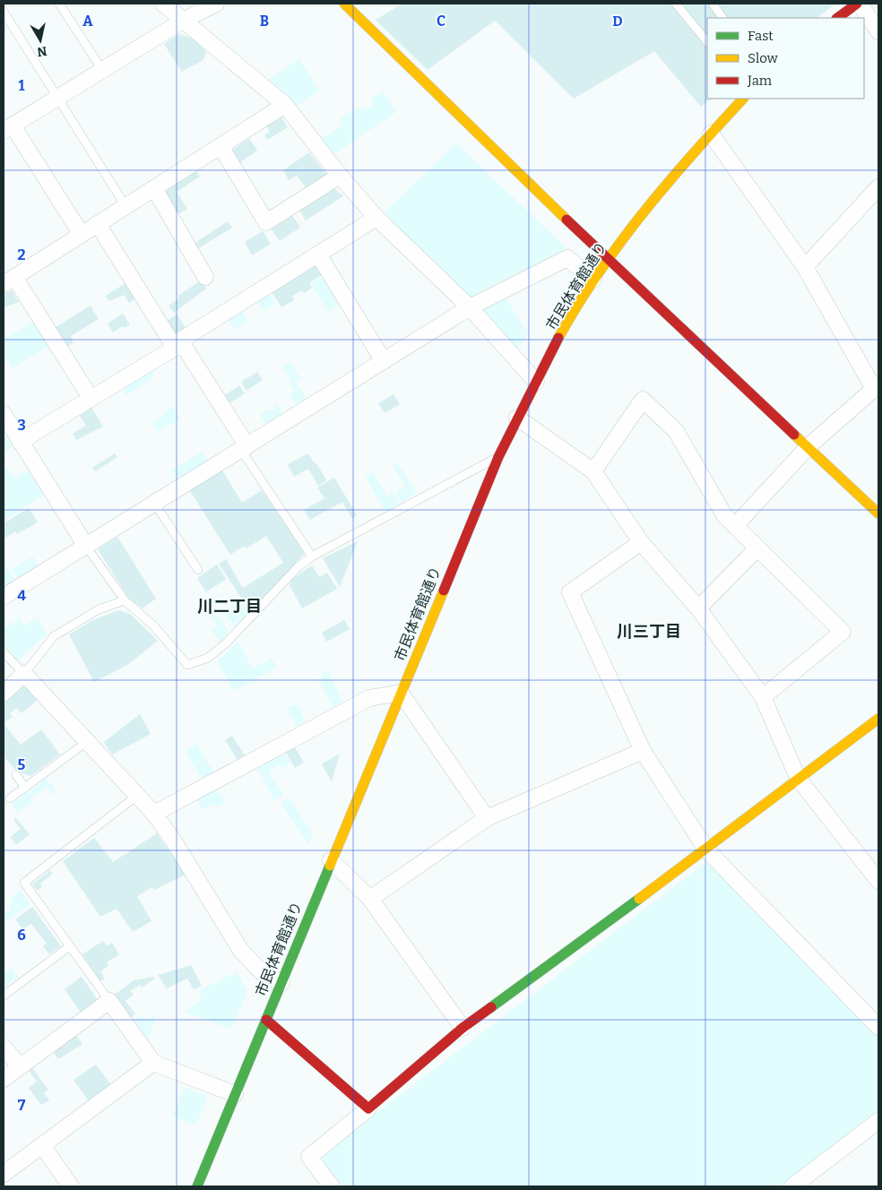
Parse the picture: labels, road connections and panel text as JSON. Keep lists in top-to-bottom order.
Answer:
{
  "streets": {
    "street": ["市民体育館通り"]
  },
  "districts": ["川二丁目", "川三丁目"],
  "legend": ["Fast", "Slow", "Jam"],
  "north": "bottom",
  "grid": {
    "columns": [
      "A",
      "B",
      "C",
      "D"
    ],
    "rows": [
      "1",
      "2",
      "3",
      "4",
      "5",
      "6",
      "7"
    ]
  }
}
